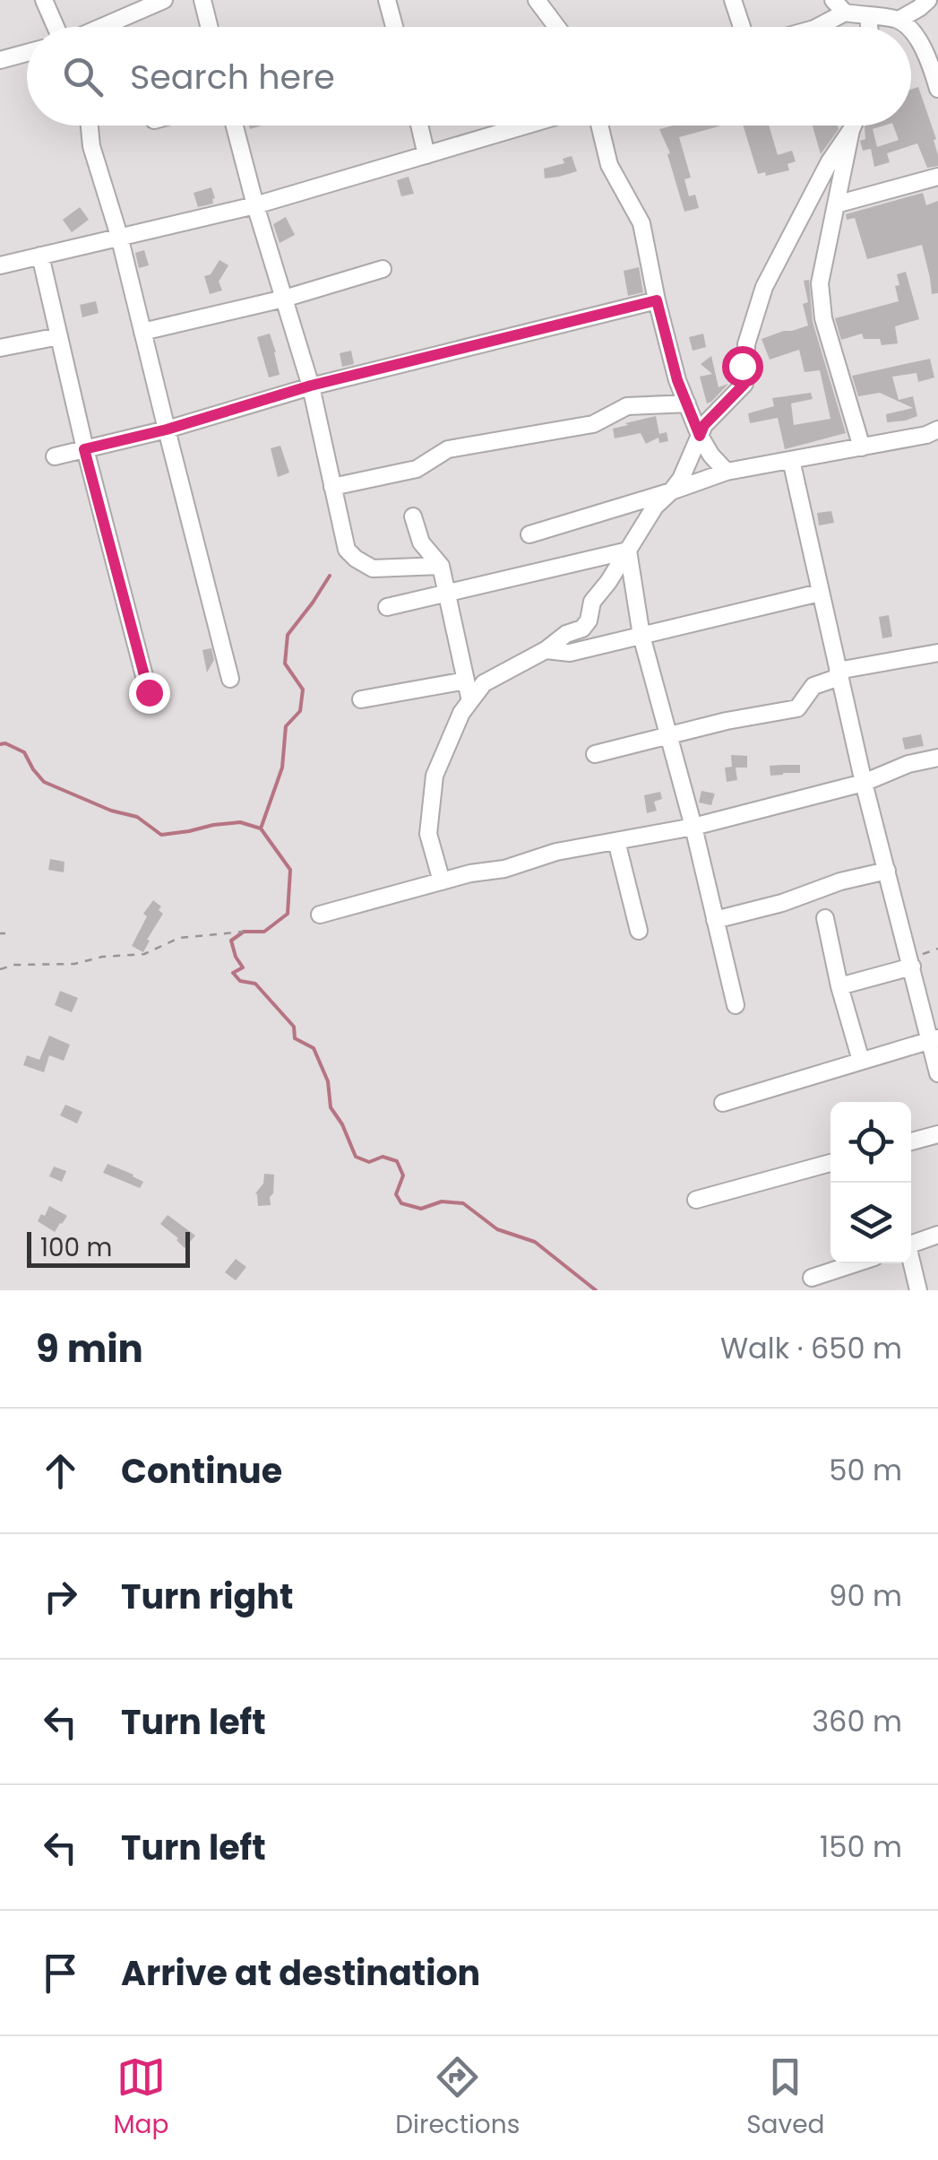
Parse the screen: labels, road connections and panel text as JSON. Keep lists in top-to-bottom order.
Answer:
{
  "scale_bar": "100 m",
  "page": {
    "search": "Search here",
    "scale": "100 m",
    "heading": ["9 min", "Walk · 650 m"],
    "list": [
      ["Continue", "50 m"],
      ["Turn right", "90 m"],
      ["Turn left", "360 m"],
      ["Turn left", "150 m"],
      "Arrive at destination"
    ],
    "nav": ["Map", "Directions", "Saved"]
  }
}
